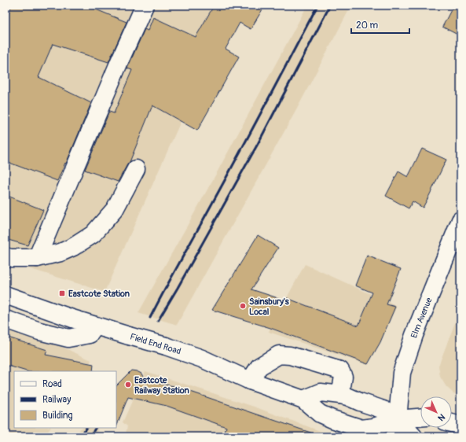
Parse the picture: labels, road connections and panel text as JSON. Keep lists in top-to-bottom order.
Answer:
{
  "streets": {
    "street": ["Elm Avenue", "Field End Road"]
  },
  "crossings": [
    ["Elm Avenue", "Field End Road"]
  ],
  "places": {
    "transit": ["Eastcote Station"],
    "other": ["Sainsbury's Local", "Eastcote Railway Station"]
  },
  "legend": ["Road", "Railway", "Building"],
  "scale_bar": "20 m",
  "north": "bottom right"
}
